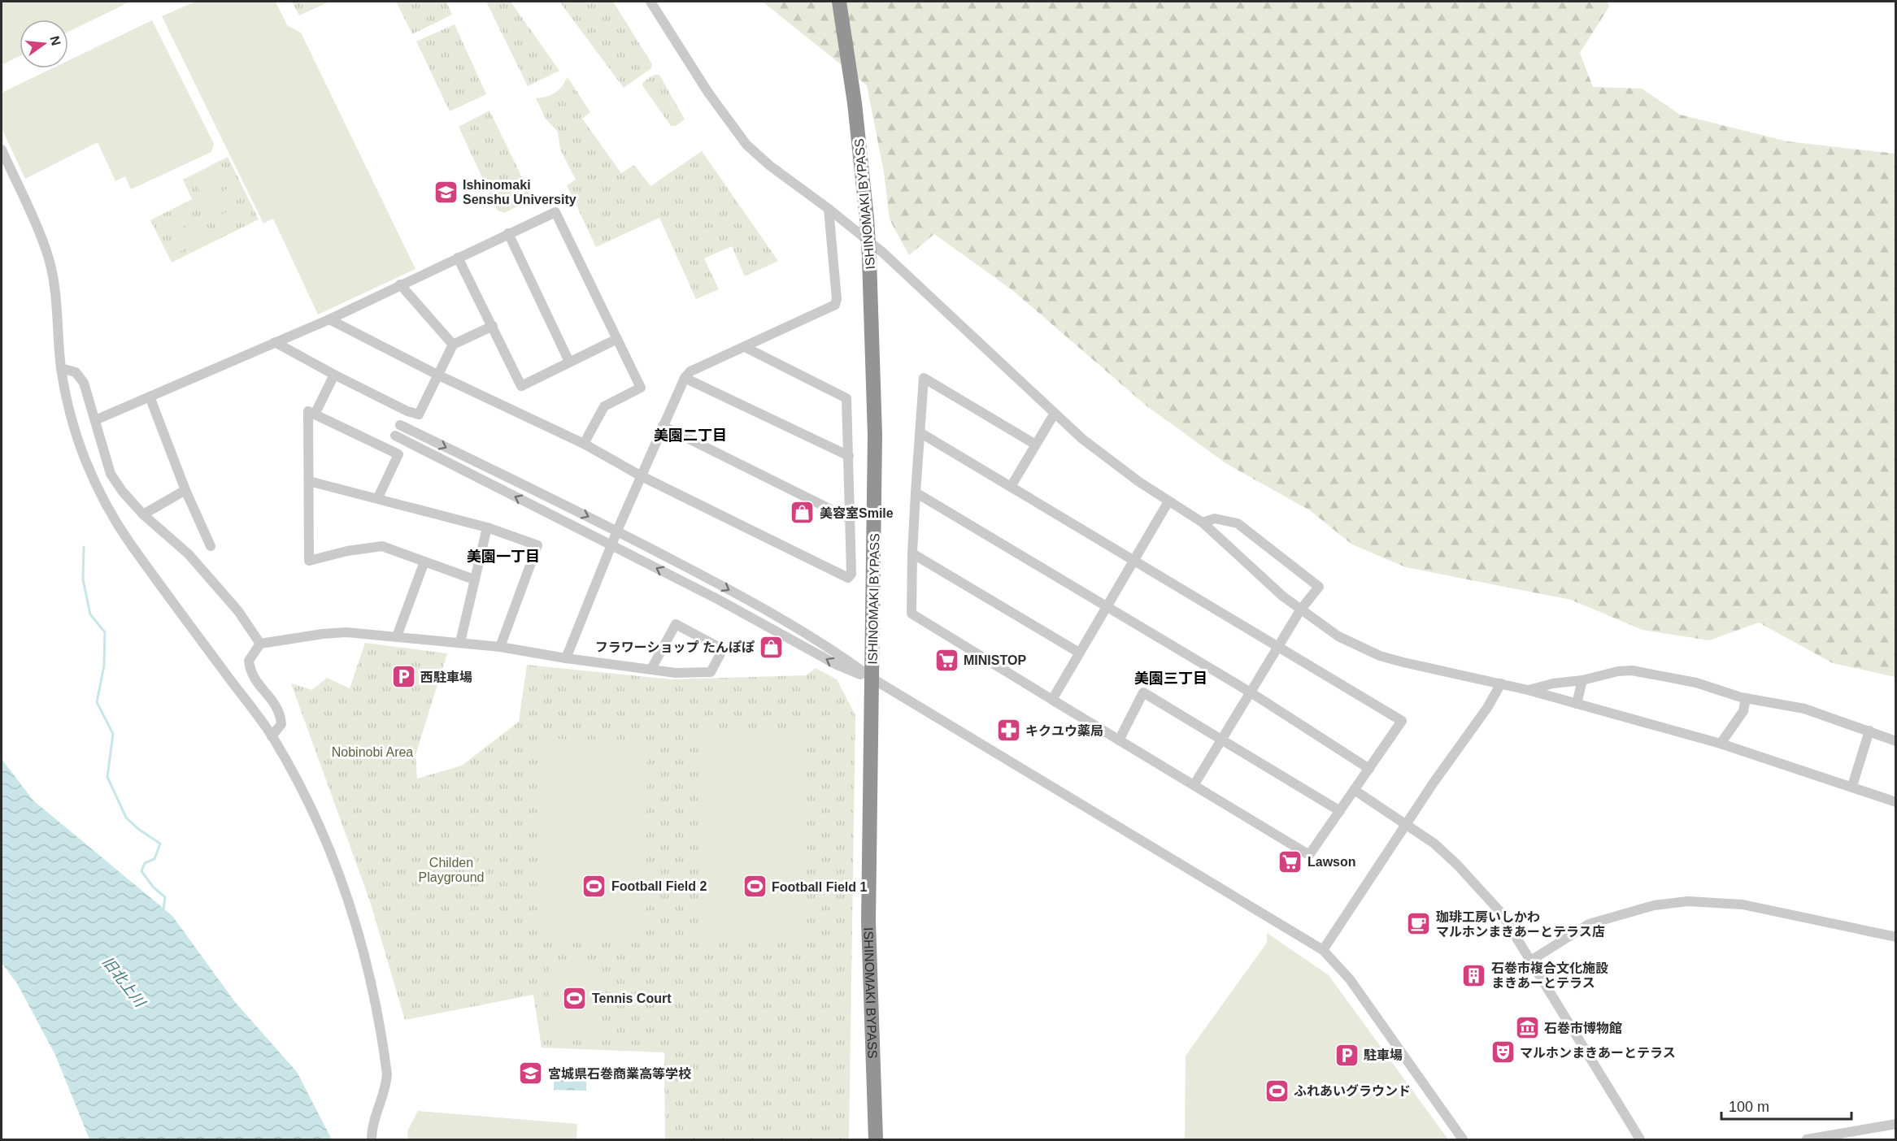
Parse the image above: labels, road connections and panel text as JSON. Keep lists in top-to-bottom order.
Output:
{
  "streets": {
    "highway": ["ISHINOMAKI BYPASS"]
  },
  "districts": ["美園二丁目", "美園一丁目", "美園三丁目"],
  "water": ["旧北上川"],
  "parks": ["Nobinobi Area", "Childen Playground"],
  "places": {
    "school or university": ["Ishinomaki Senshu University", "宮城県石巻商業高等学校"],
    "shop": ["美容室Smile", "フラワーショップ たんぽぽ"],
    "supermarket": ["MINISTOP", "Lawson"],
    "parking": ["西駐車場", "駐車場"],
    "pharmacy": ["キクユウ薬局"],
    "sports": [
      "Football Field 2",
      "Football Field 1",
      "Tennis Court",
      "ふれあいグラウンド"
    ],
    "cafe": ["珈琲工房いしかわ マルホンまきあーとテラス店"],
    "building": ["石巻市複合文化施設 まきあーとテラス"],
    "museum": ["石巻市博物館"],
    "theatre": ["マルホンまきあーとテラス"]
  },
  "scale_bar": "100 m",
  "north": "right"
}
